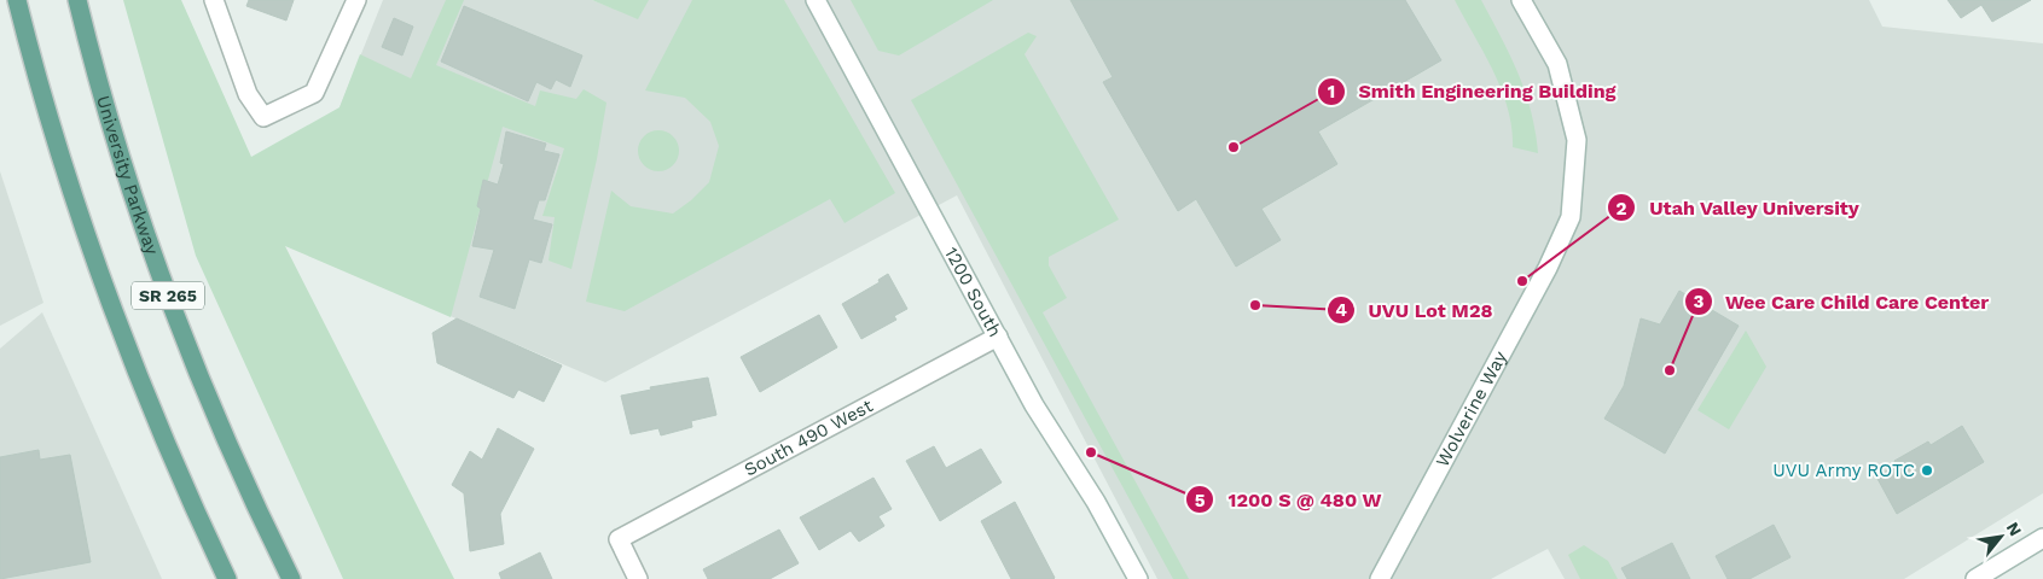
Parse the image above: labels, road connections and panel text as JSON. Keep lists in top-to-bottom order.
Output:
{
  "streets": {
    "main road": ["University Parkway", "SR 265"],
    "street": ["1200 South", "Wolverine Way", "South 490 West"]
  },
  "crossings": [
    ["1200 South", "South 490 West"]
  ],
  "places": [
    "Smith Engineering Building",
    "Utah Valley University",
    "UVU Lot M28",
    "Wee Care Child Care Center",
    "1200 S @ 480 W",
    "UVU Army ROTC"
  ],
  "north": "top right"
}
